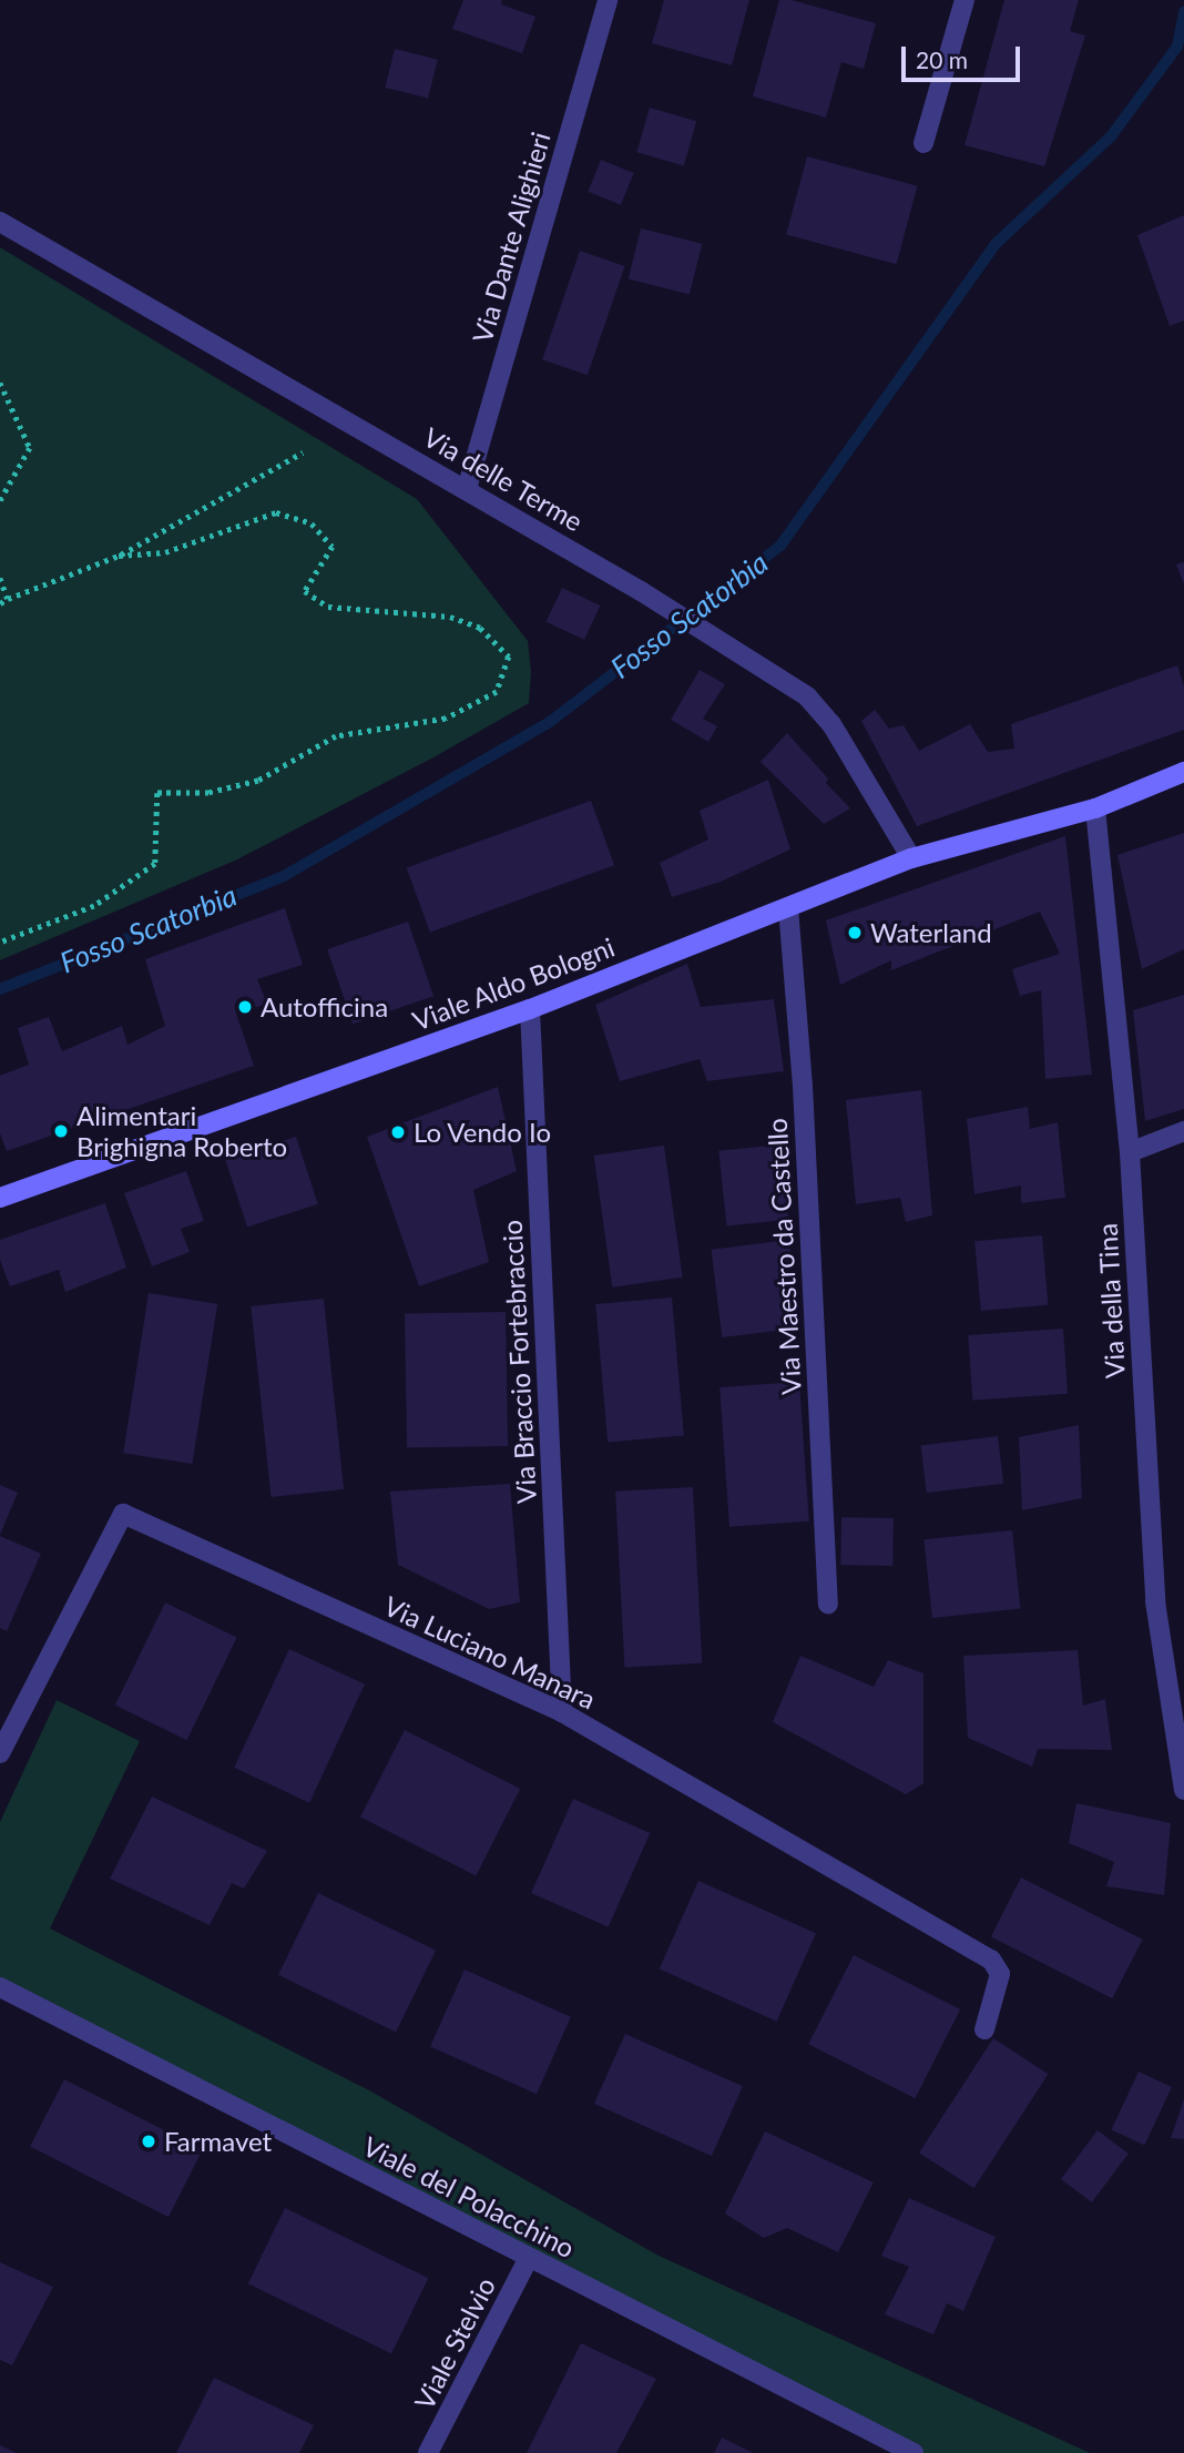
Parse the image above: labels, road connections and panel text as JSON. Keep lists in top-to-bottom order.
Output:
{
  "streets": {
    "main road": ["Viale Aldo Bologni"],
    "street": [
      "Via Dante Alighieri",
      "Via delle Terme",
      "Via Maestro da Castello",
      "Via della Tina",
      "Via Braccio Fortebraccio",
      "Via Luciano Manara",
      "Viale del Polacchino",
      "Viale Stelvio"
    ]
  },
  "crossings": [
    ["Via Dante Alighieri", "Via delle Terme"],
    ["Via delle Terme", "Viale Aldo Bologni"],
    ["Viale Aldo Bologni", "Via Maestro da Castello"],
    ["Viale Aldo Bologni", "Via della Tina"],
    ["Viale Aldo Bologni", "Via Braccio Fortebraccio"],
    ["Via Braccio Fortebraccio", "Via Luciano Manara"],
    ["Viale del Polacchino", "Viale Stelvio"]
  ],
  "water": ["Fosso Scatorbia"],
  "places": [
    "Waterland",
    "Autofficina",
    "Alimentari Brighigna Roberto",
    "Lo Vendo Io",
    "Farmavet"
  ],
  "scale_bar": "20 m"
}
